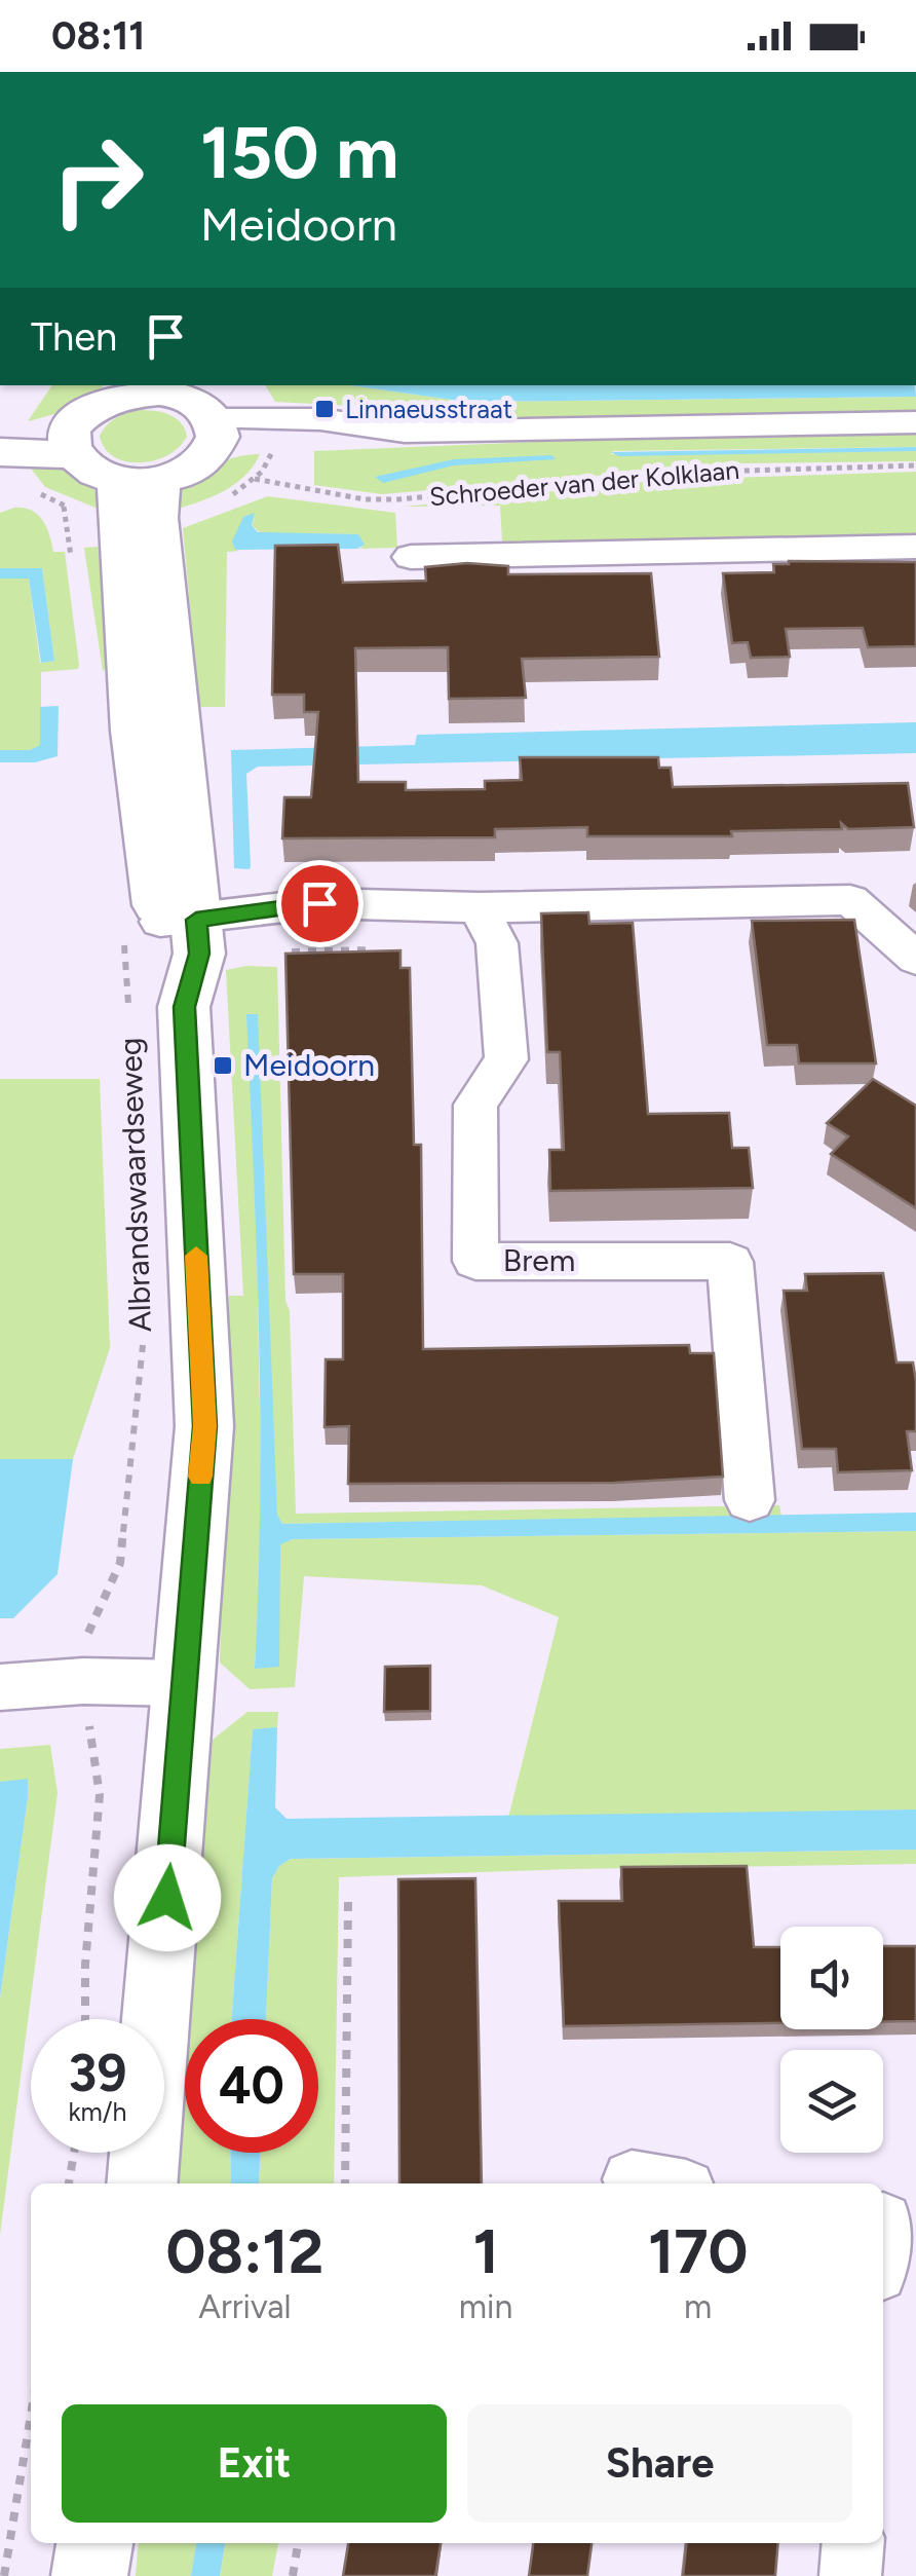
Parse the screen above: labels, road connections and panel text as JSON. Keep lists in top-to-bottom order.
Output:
{
  "streets": {
    "street": ["Schroeder van der Kolklaan", "Albrandswaardseweg", "Brem"]
  },
  "crossings": [
    ["Schroeder van der Kolklaan", "Albrandswaardseweg"]
  ],
  "places": {
    "transit": ["Linnaeusstraat", "Meidoorn"]
  },
  "page": {
    "status": "08:11",
    "turn": ["150 m", "Meidoorn"],
    "then": "Then",
    "speed": "39 km/h",
    "limit": "40",
    "eta": [
      "08:12",
      "Arrival",
      "1",
      "min",
      "170",
      "m"
    ],
    "buttons": ["Exit", "Share"]
  }
}
